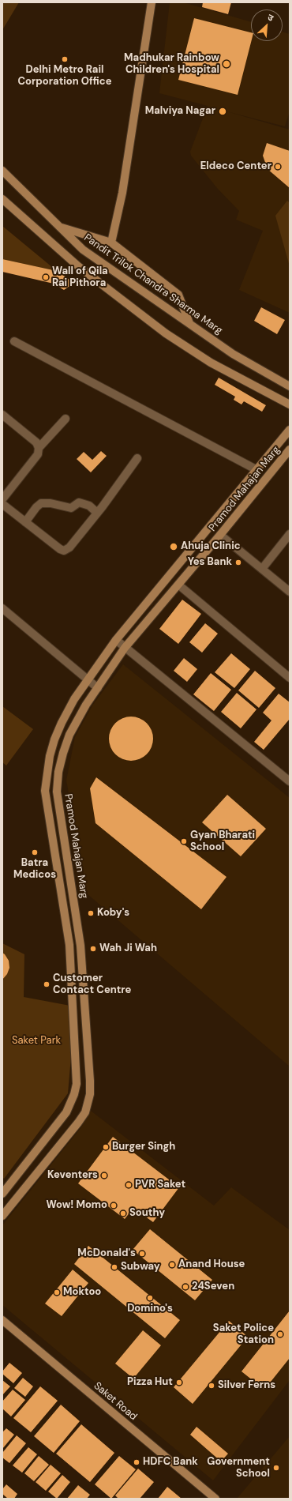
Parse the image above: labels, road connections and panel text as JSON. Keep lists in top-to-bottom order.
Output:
{
  "streets": {
    "street": ["Pandit Trilok Chandra Sharma Marg", "Pramod Mahajan Marg", "Saket Road"]
  },
  "parks": ["Saket Park"],
  "places": [
    "Delhi Metro Rail Corporation Office",
    "Madhukar Rainbow Children's Hospital",
    "Malviya Nagar",
    "Eldeco Center",
    "Wall of Qila Rai Pithora",
    "Ahuja Clinic",
    "Yes Bank",
    "Gyan Bharati School",
    "Batra Medicos",
    "Koby's",
    "Wah Ji Wah",
    "Customer Contact Centre",
    "Burger Singh",
    "Keventers",
    "PVR Saket",
    "Wow! Momo",
    "Southy",
    "McDonald's",
    "Anand House",
    "Subway",
    "24Seven",
    "Moktoo",
    "Domino's",
    "Saket Police Station",
    "Pizza Hut",
    "Silver Ferns",
    "HDFC Bank",
    "Government School"
  ],
  "north": "top right"
}
